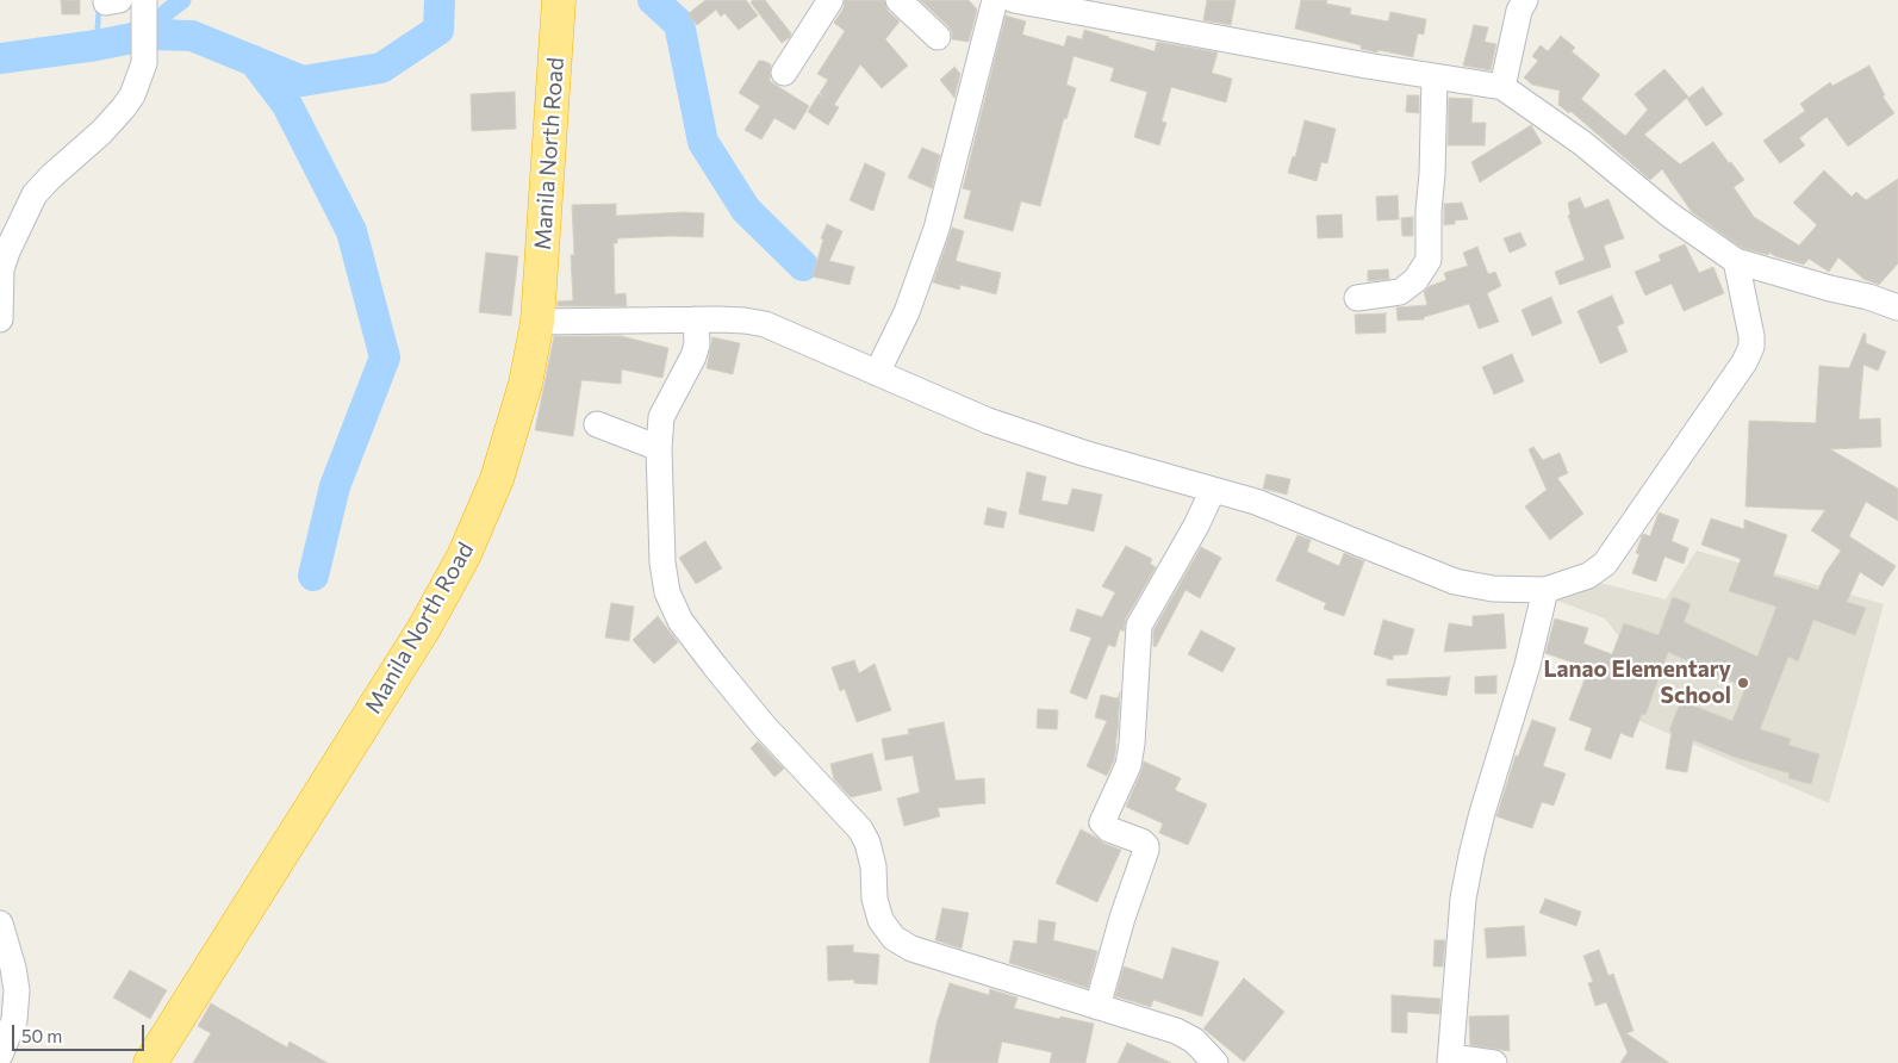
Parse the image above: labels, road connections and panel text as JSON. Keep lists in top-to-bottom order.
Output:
{
  "streets": {
    "highway": ["Manila North Road"]
  },
  "places": ["Lanao Elementary School"],
  "scale_bar": "50 m"
}
